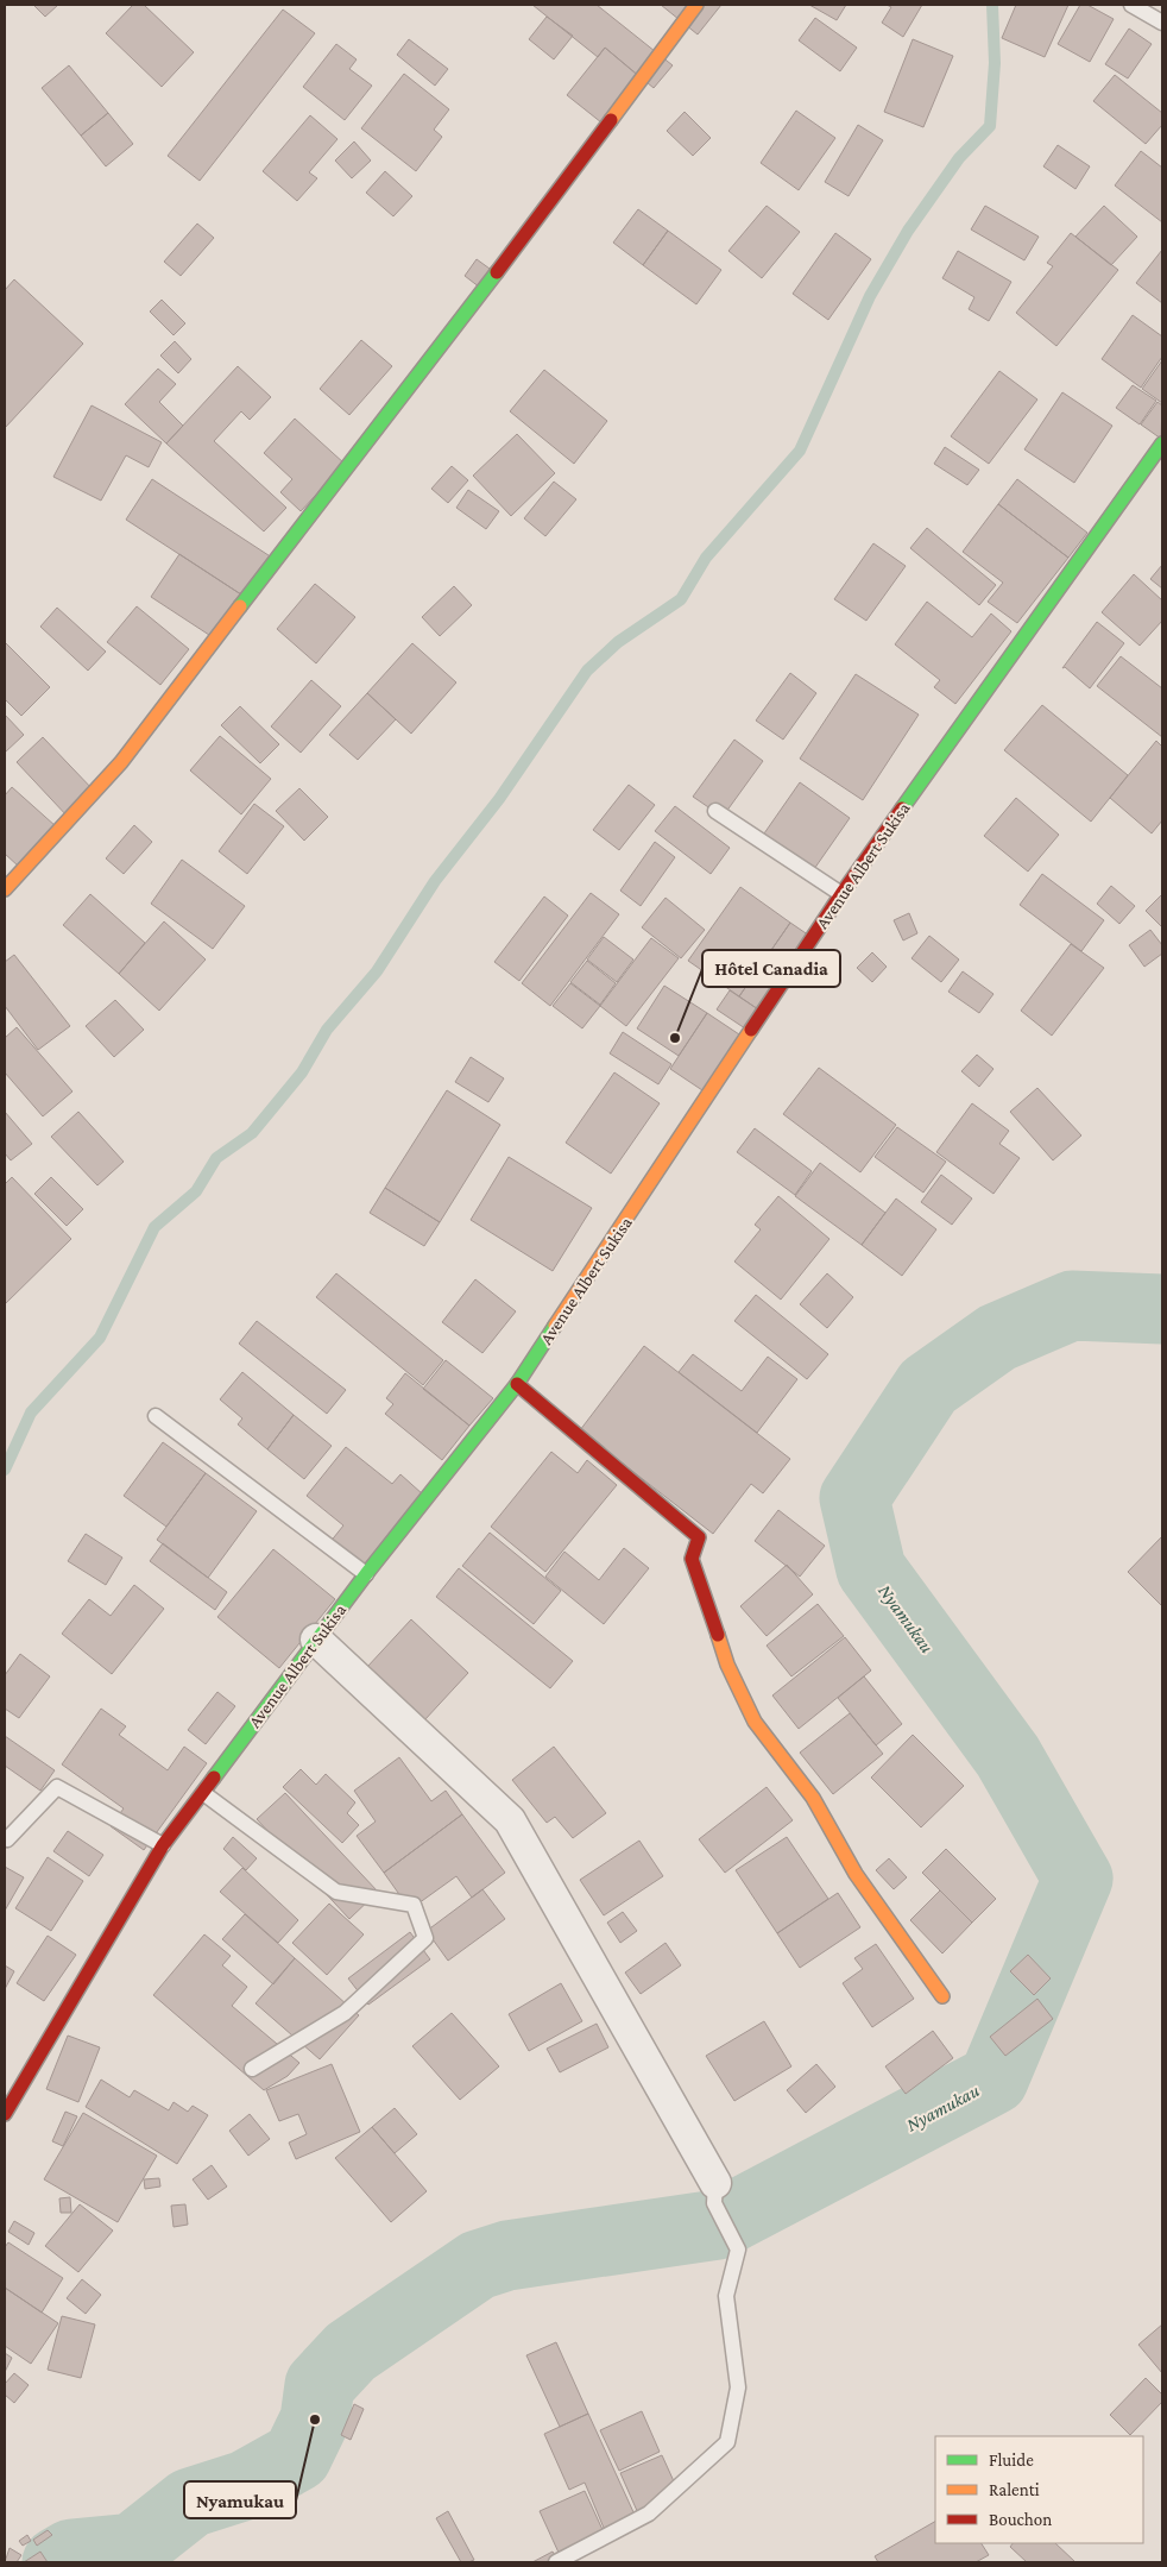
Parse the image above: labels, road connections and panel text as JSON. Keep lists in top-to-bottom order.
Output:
{
  "streets": {
    "street": ["Avenue Albert Sukisa"]
  },
  "water": ["Nyamukau"],
  "places": ["Hôtel Canadia", "Nyamukau"],
  "legend": ["Fluide", "Ralenti", "Bouchon"]
}
